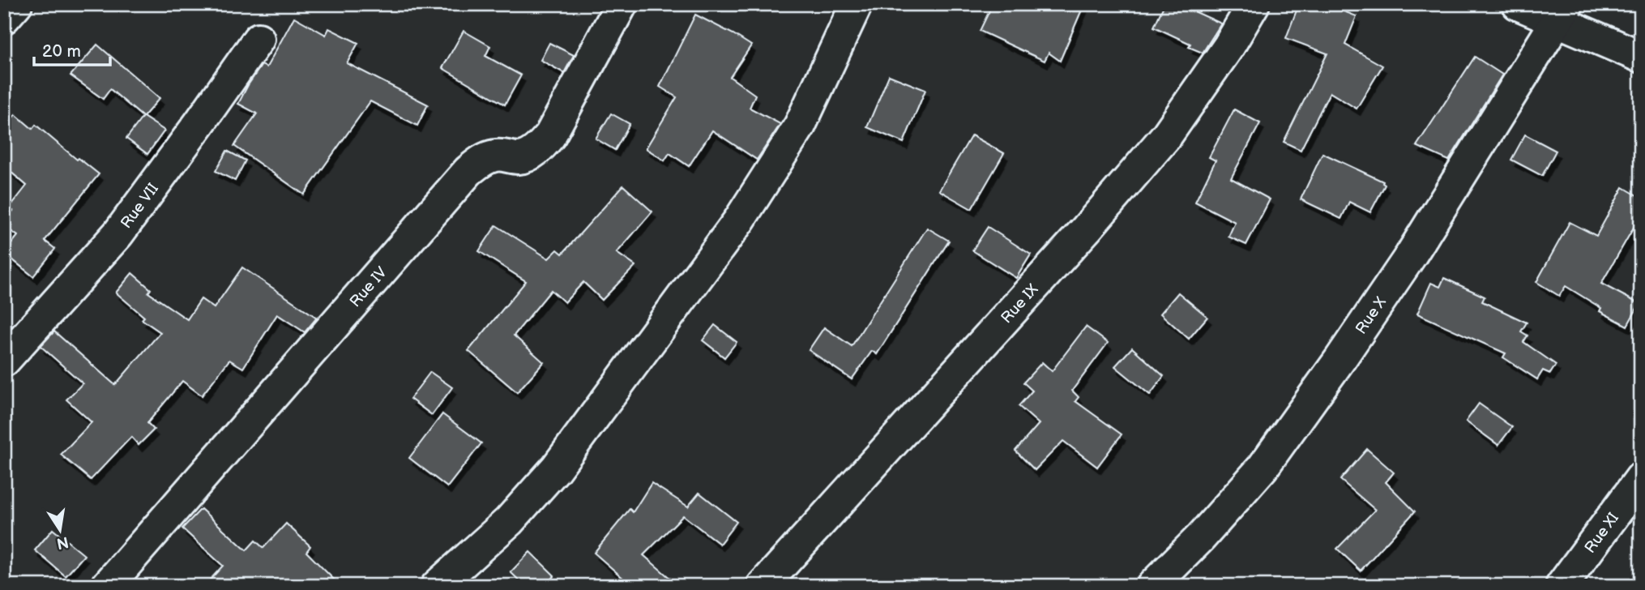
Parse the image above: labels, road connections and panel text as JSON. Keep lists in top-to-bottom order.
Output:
{
  "streets": {
    "street": [
      "Rue VII",
      "Rue IV",
      "Rue IX",
      "Rue X",
      "Rue XI"
    ]
  },
  "scale_bar": "20 m",
  "north": "bottom"
}
